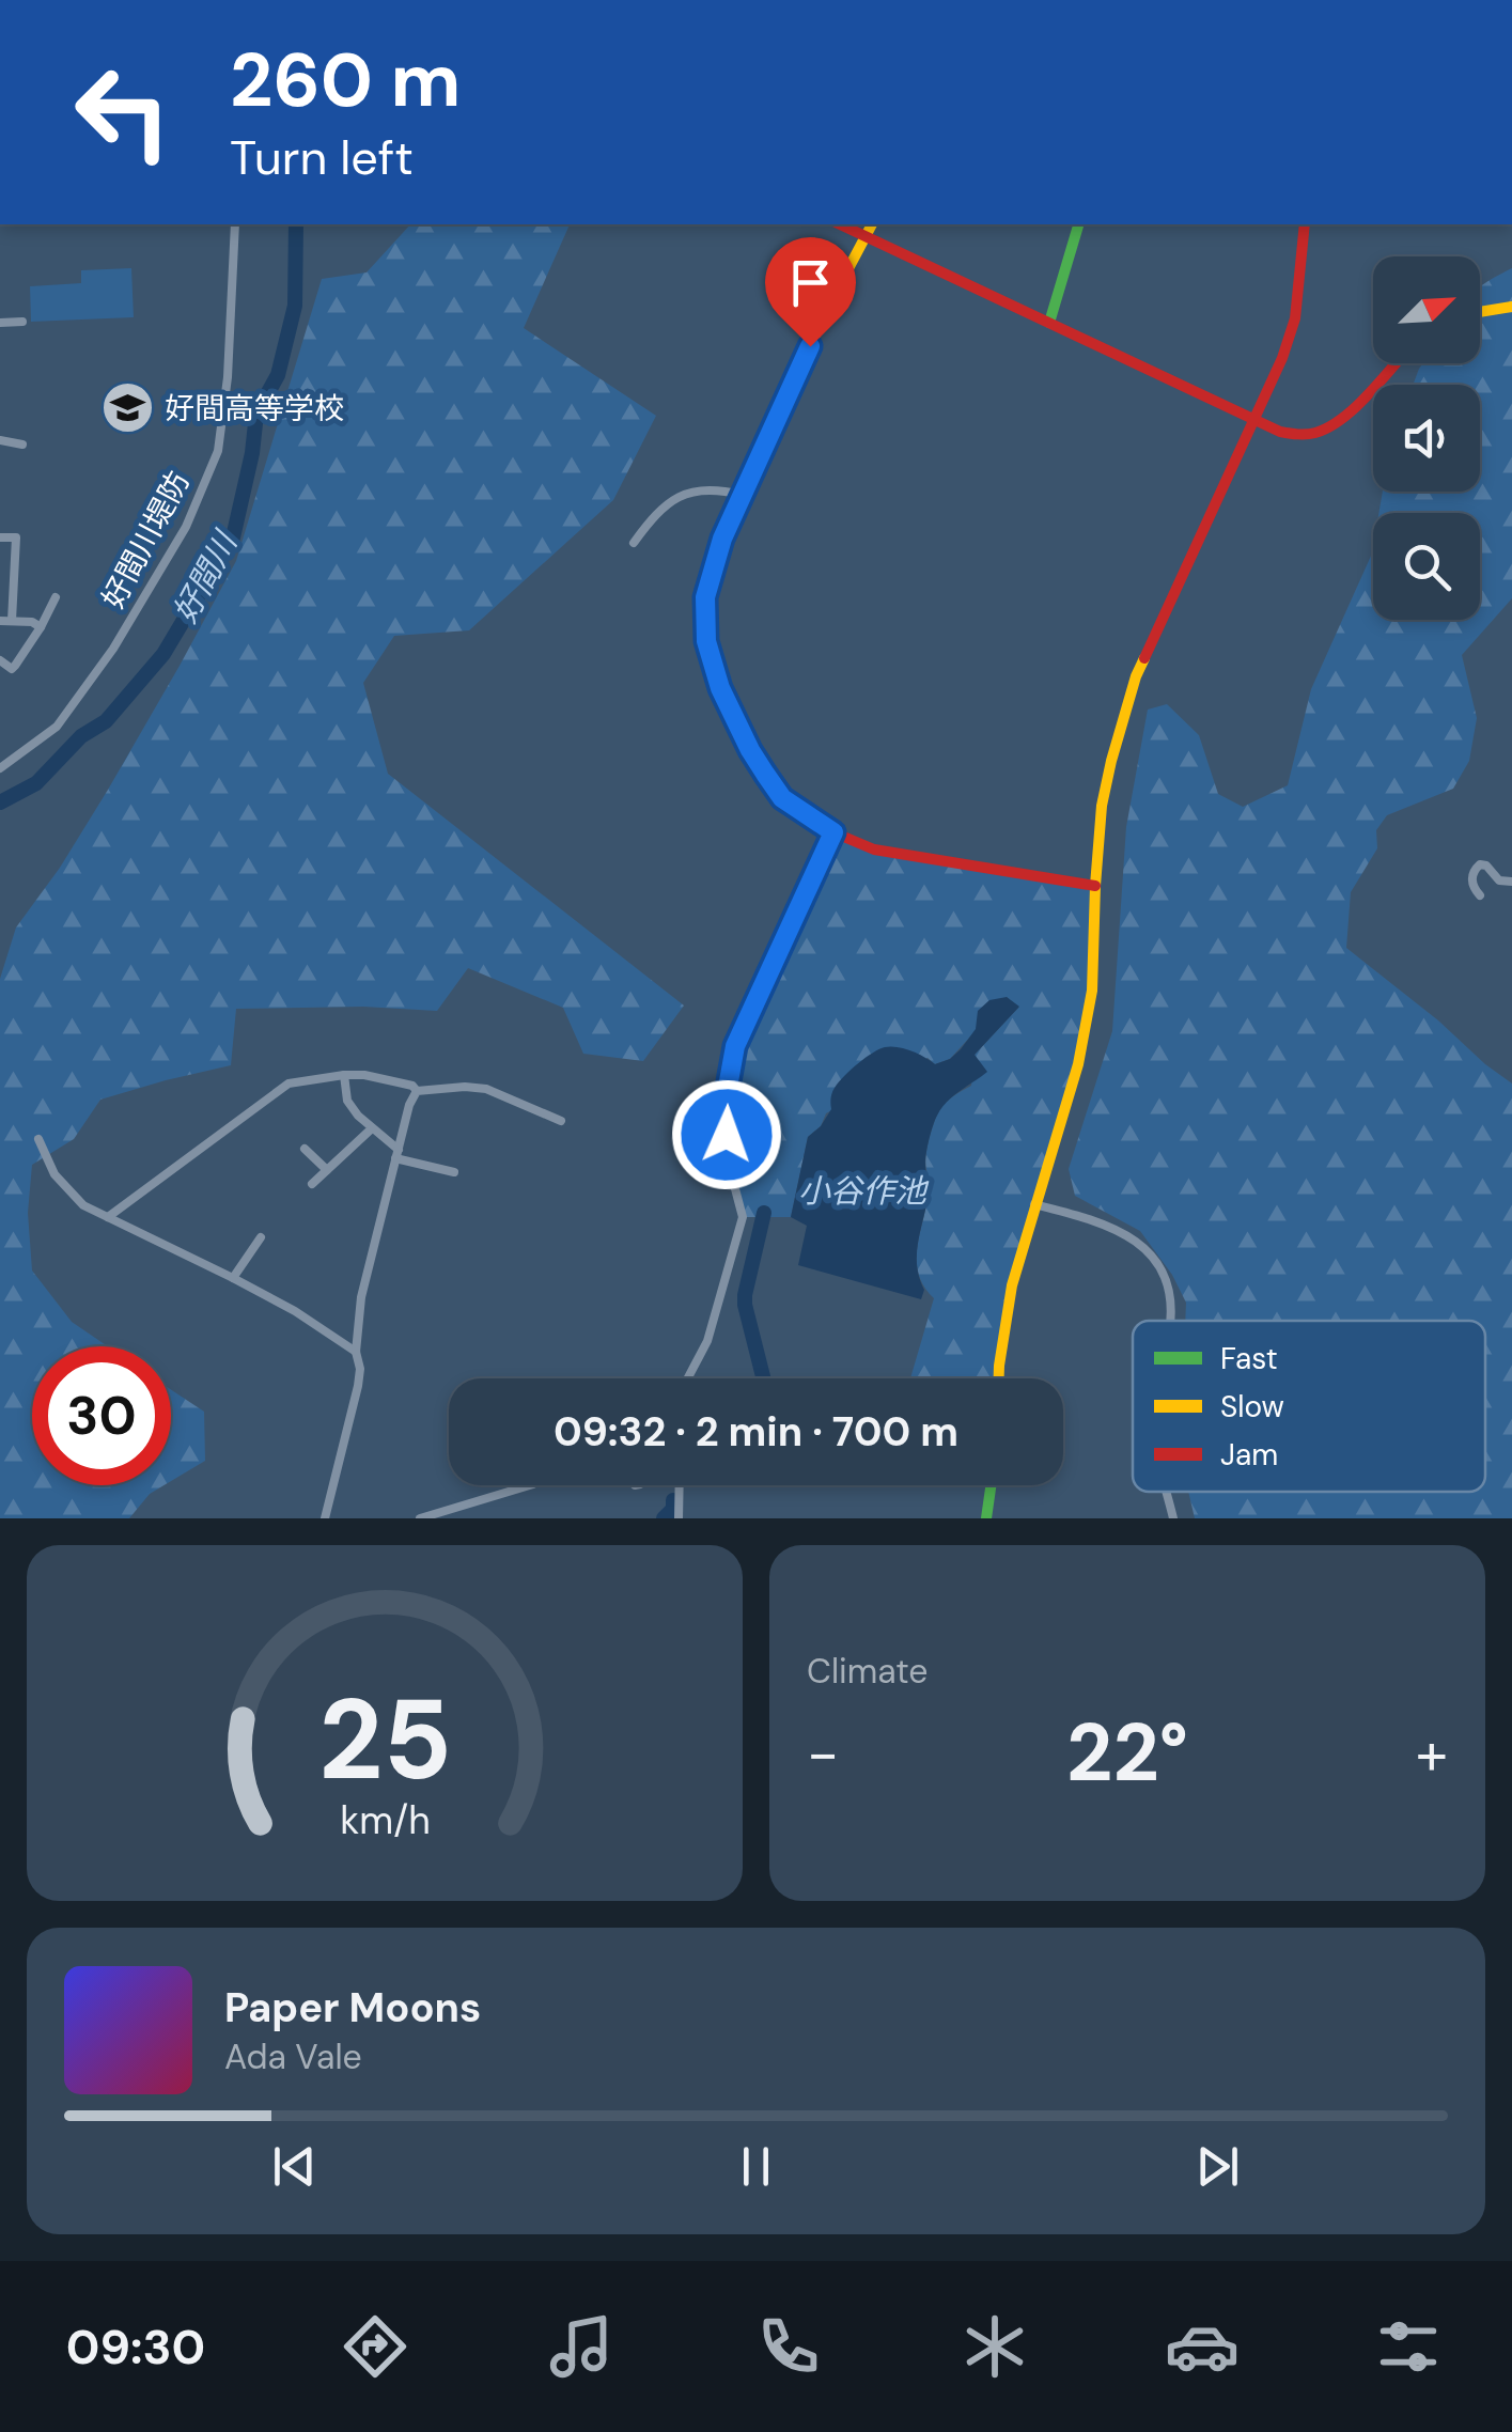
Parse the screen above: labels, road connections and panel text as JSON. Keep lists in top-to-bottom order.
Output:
{
  "streets": {
    "street": ["好間川堤防"]
  },
  "water": ["好間川", "小谷作池"],
  "places": {
    "school or university": ["好間高等学校"]
  },
  "legend": ["Fast", "Slow", "Jam"],
  "north": "top right",
  "page": {
    "turn": ["260 m", "Turn left"],
    "limit": "30",
    "trip": "09:32 · 2 min · 700 m",
    "tile": "Climate",
    "heat": ["−", "22°", "+"],
    "song": ["Paper Moons", "Ada Vale"],
    "tabs": "09:30",
    "gauge": ["25", "km/h"]
  }
}
